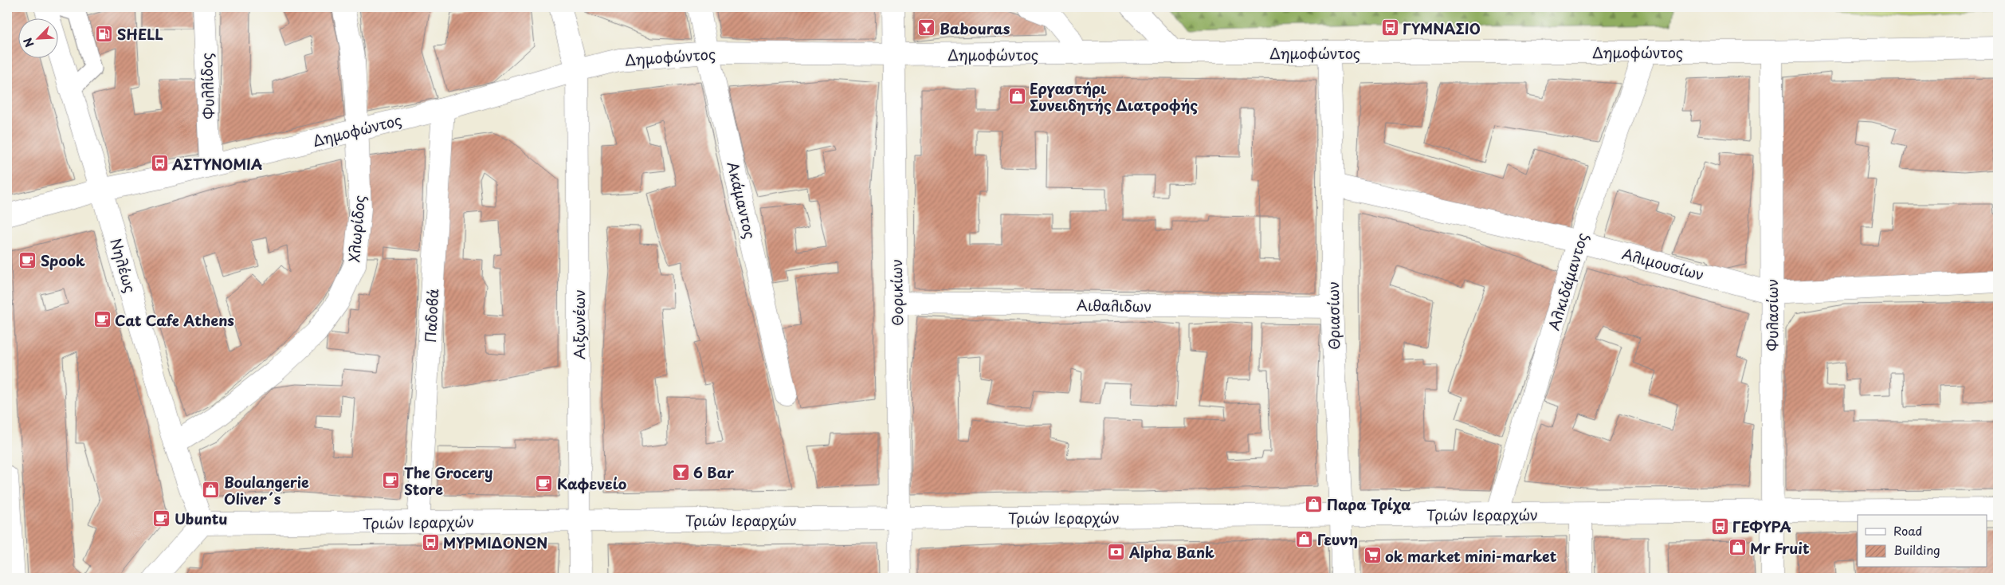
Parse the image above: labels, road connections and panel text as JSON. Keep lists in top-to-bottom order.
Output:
{
  "streets": {
    "street": [
      "Δημοφώντος",
      "Φυλλίδος",
      "Ακάμαντος",
      "Χλωρίδος",
      "Αλιμουσίων",
      "Νηλέως",
      "Αλκιδάμαντος",
      "Θορικίων",
      "Αιθαλιδων",
      "Φυλασίων",
      "Παδοβά",
      "Θριασίων",
      "Αιξωνέων",
      "Τριών Ιεραρχών"
    ]
  },
  "crossings": [
    ["Δημοφώντος", "Φυλλίδος"],
    ["Δημοφώντος", "Ακάμαντος"],
    ["Δημοφώντος", "Χλωρίδος"],
    ["Δημοφώντος", "Νηλέως"],
    ["Δημοφώντος", "Αλκιδάμαντος"],
    ["Δημοφώντος", "Θορικίων"],
    ["Δημοφώντος", "Φυλασίων"],
    ["Δημοφώντος", "Παδοβά"],
    ["Δημοφώντος", "Θριασίων"],
    ["Δημοφώντος", "Αιξωνέων"],
    ["Χλωρίδος", "Νηλέως"],
    ["Αλιμουσίων", "Αλκιδάμαντος"],
    ["Αλιμουσίων", "Φυλασίων"],
    ["Αλιμουσίων", "Θριασίων"],
    ["Νηλέως", "Τριών Ιεραρχών"],
    ["Αλκιδάμαντος", "Τριών Ιεραρχών"],
    ["Θορικίων", "Αιθαλιδων"],
    ["Θορικίων", "Τριών Ιεραρχών"],
    ["Αιθαλιδων", "Θριασίων"],
    ["Φυλασίων", "Τριών Ιεραρχών"],
    ["Παδοβά", "Τριών Ιεραρχών"],
    ["Θριασίων", "Τριών Ιεραρχών"],
    ["Αιξωνέων", "Τριών Ιεραρχών"]
  ],
  "places": {
    "bar": ["Babouras", "6 Bar"],
    "bus stop": [
      "ΓΥΜΝΑΣΙΟ",
      "ΑΣΤΥΝΟΜΙΑ",
      "ΓΕΦΥΡΑ",
      "ΜΥΡΜΙΔΟΝΩΝ"
    ],
    "fuel station": ["SHELL"],
    "shop": [
      "Εργαστήρι Συνειδητής Διατροφής",
      "Boulangerie Oliver´s",
      "Παρα Τρίχα",
      "Γευνη",
      "Mr Fruit"
    ],
    "cafe": [
      "Spook",
      "Cat Cafe Athens",
      "The Grocery Store",
      "Καφενείο",
      "Ubuntu"
    ],
    "bank": ["Alpha Bank"],
    "supermarket": ["ok market mini-market"]
  },
  "legend": ["Road", "Building"],
  "north": "bottom left"
}
